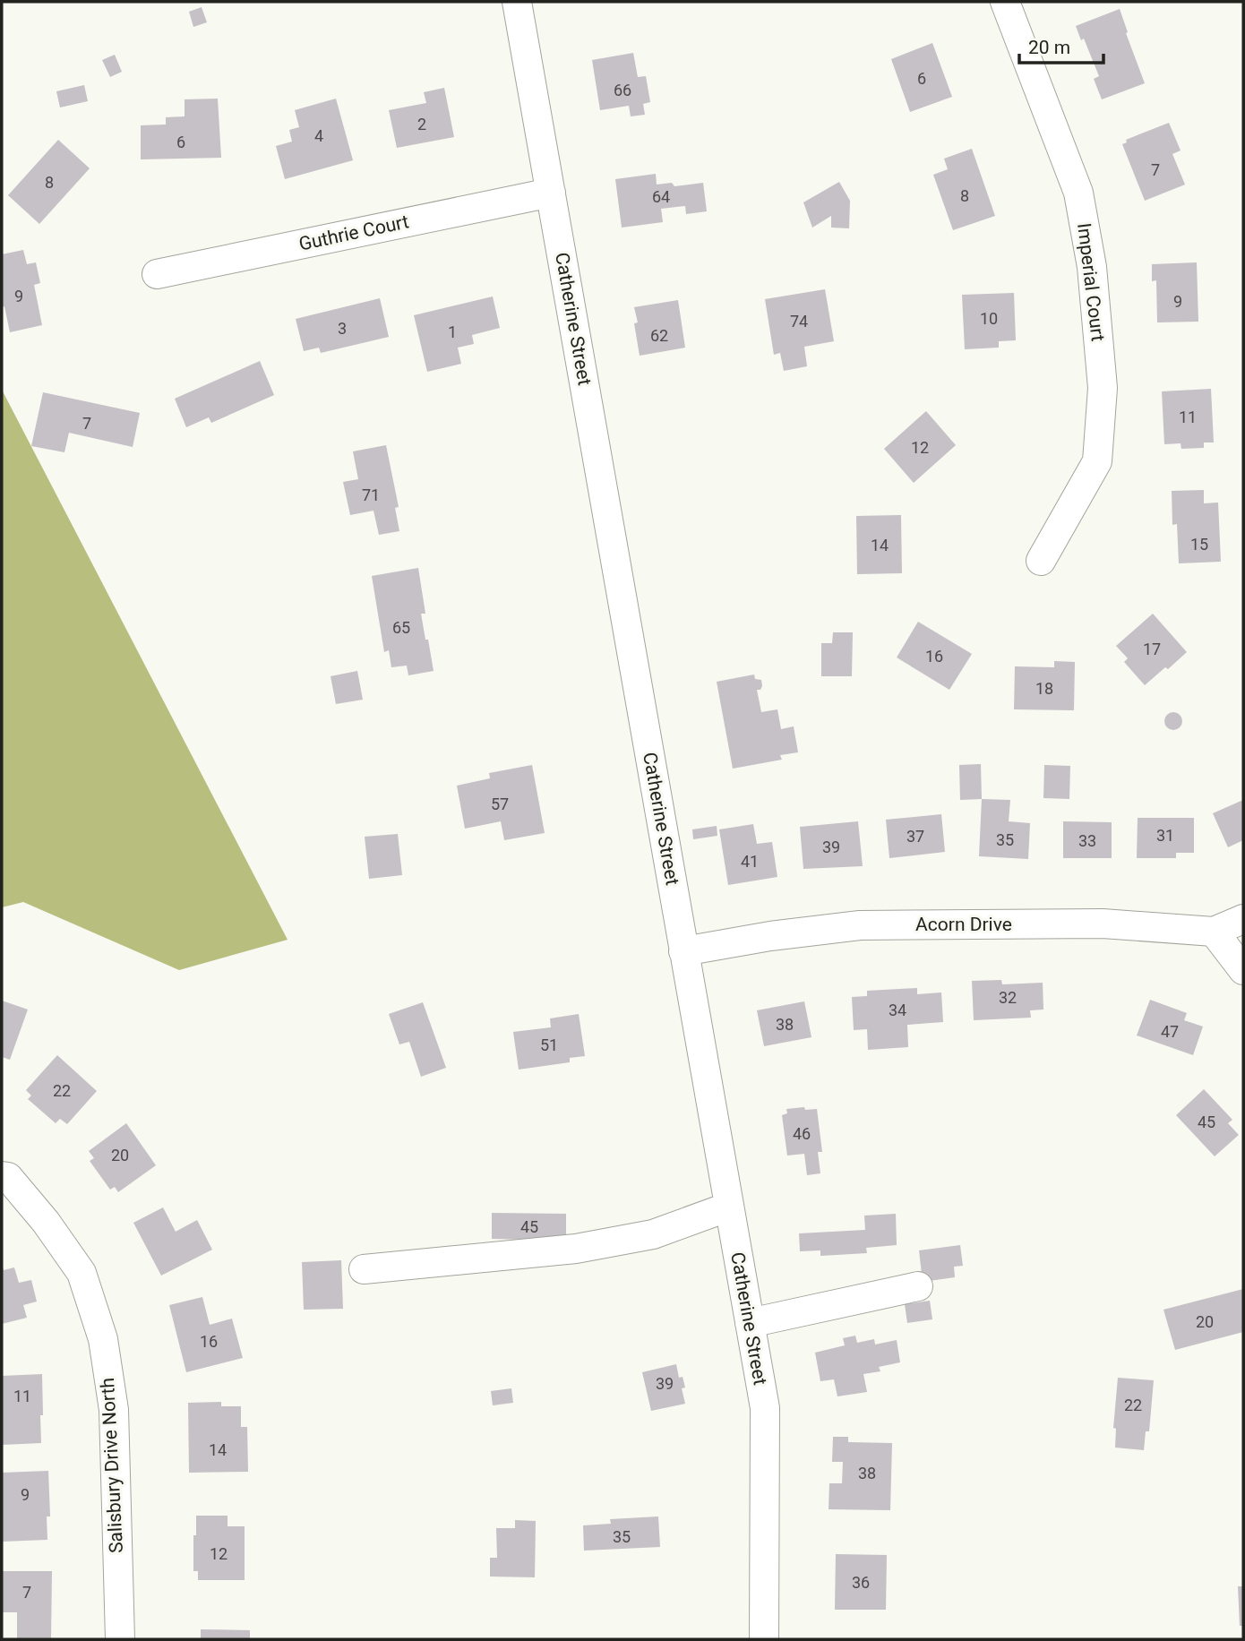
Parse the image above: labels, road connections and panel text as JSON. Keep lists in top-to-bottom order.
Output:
{
  "streets": {
    "street": [
      "Guthrie Court",
      "Imperial Court",
      "Catherine Street",
      "Acorn Drive",
      "Salisbury Drive North"
    ]
  },
  "crossings": [
    ["Guthrie Court", "Catherine Street"],
    ["Catherine Street", "Acorn Drive"]
  ],
  "house_numbers": [
    "6",
    "66",
    "2",
    "4",
    "6",
    "7",
    "8",
    "8",
    "64",
    "9",
    "9",
    "10",
    "74",
    "3",
    "1",
    "62",
    "11",
    "7",
    "12",
    "71",
    "15",
    "14",
    "65",
    "17",
    "16",
    "18",
    "57",
    "31",
    "37",
    "35",
    "33",
    "39",
    "41",
    "32",
    "34",
    "38",
    "47",
    "51",
    "22",
    "45",
    "46",
    "20",
    "45",
    "20",
    "16",
    "39",
    "11",
    "22",
    "14",
    "38",
    "9",
    "35",
    "12",
    "36",
    "7"
  ],
  "scale_bar": "20 m"
}
